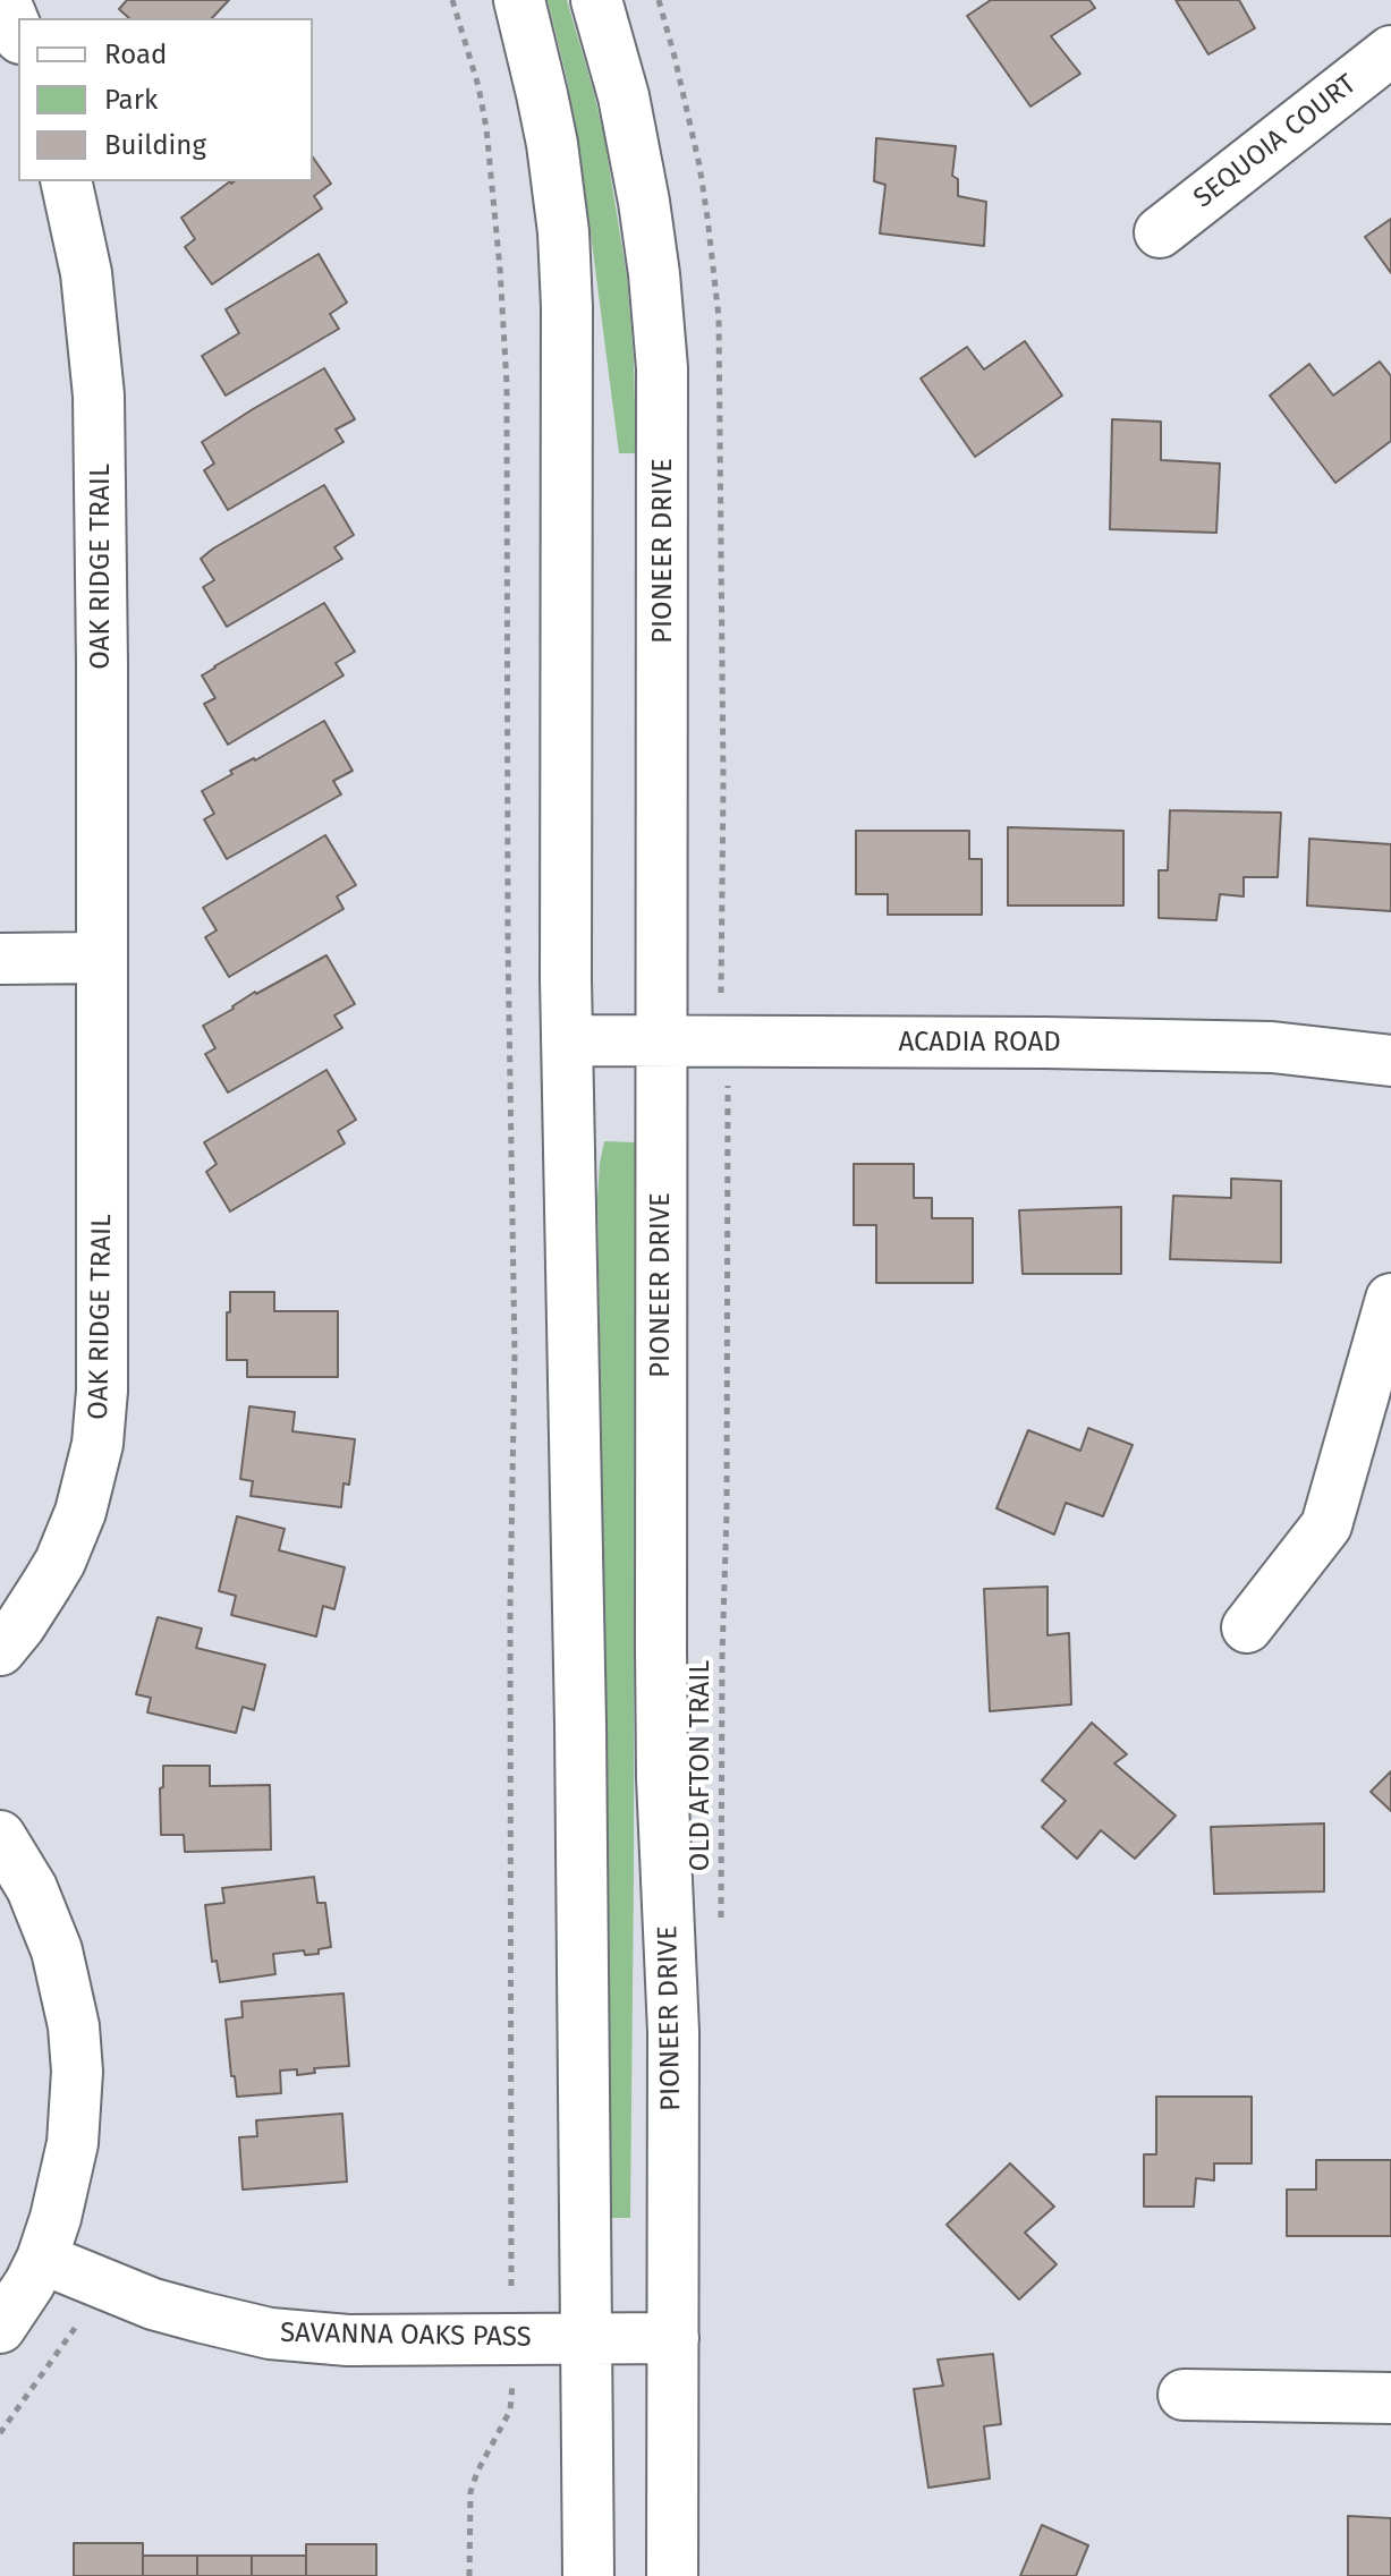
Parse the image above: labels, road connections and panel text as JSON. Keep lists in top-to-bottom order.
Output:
{
  "streets": {
    "street": [
      "SEQUOIA COURT",
      "PIONEER DRIVE",
      "OAK RIDGE TRAIL",
      "ACADIA ROAD",
      "SAVANNA OAKS PASS"
    ],
    "path": ["OLD AFTON TRAIL"]
  },
  "crossings": [
    ["PIONEER DRIVE", "ACADIA ROAD"],
    ["PIONEER DRIVE", "SAVANNA OAKS PASS"]
  ],
  "legend": ["Road", "Park", "Building"]
}
